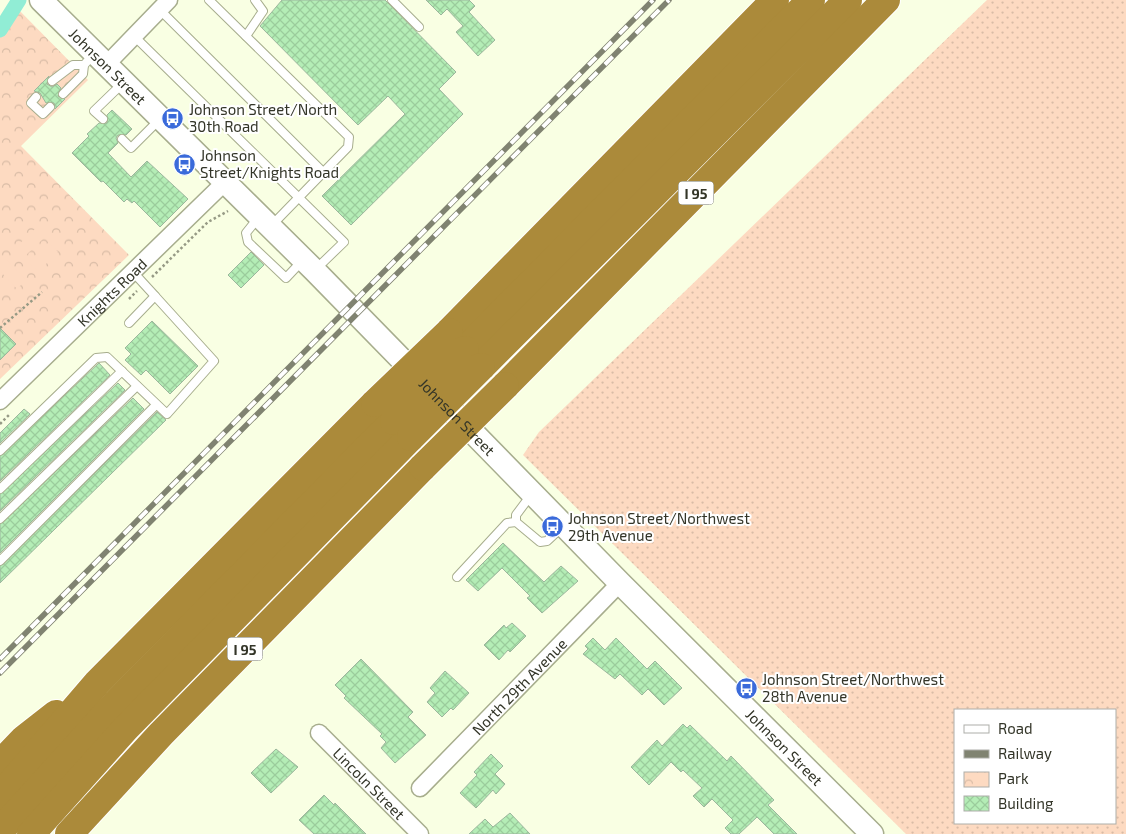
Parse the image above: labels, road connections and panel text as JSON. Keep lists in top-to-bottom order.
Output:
{
  "streets": {
    "highway": ["I 95"],
    "street": [
      "Johnson Street",
      "Knights Road",
      "North 29th Avenue",
      "Lincoln Street"
    ]
  },
  "crossings": [
    ["Johnson Street", "Knights Road"],
    ["Johnson Street", "North 29th Avenue"]
  ],
  "places": {
    "bus stop": [
      "Johnson Street/North 30th Road",
      "Johnson Street/Knights Road",
      "Johnson Street/Northwest 29th Avenue",
      "Johnson Street/Northwest 28th Avenue"
    ]
  },
  "legend": [
    "Road",
    "Railway",
    "Park",
    "Building"
  ]
}
